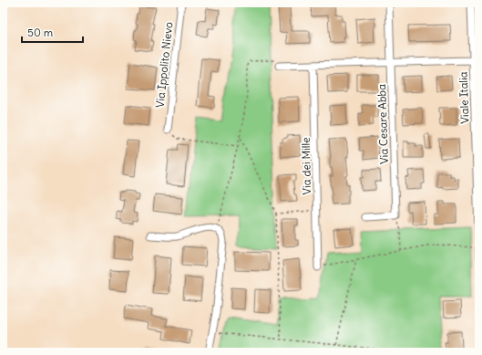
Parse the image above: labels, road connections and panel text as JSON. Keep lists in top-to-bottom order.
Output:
{
  "streets": {
    "street": [
      "Via Ippolito Nievo",
      "Viale Italia",
      "Via Cesare Abba",
      "Via dei Mille"
    ]
  },
  "scale_bar": "50 m"
}
